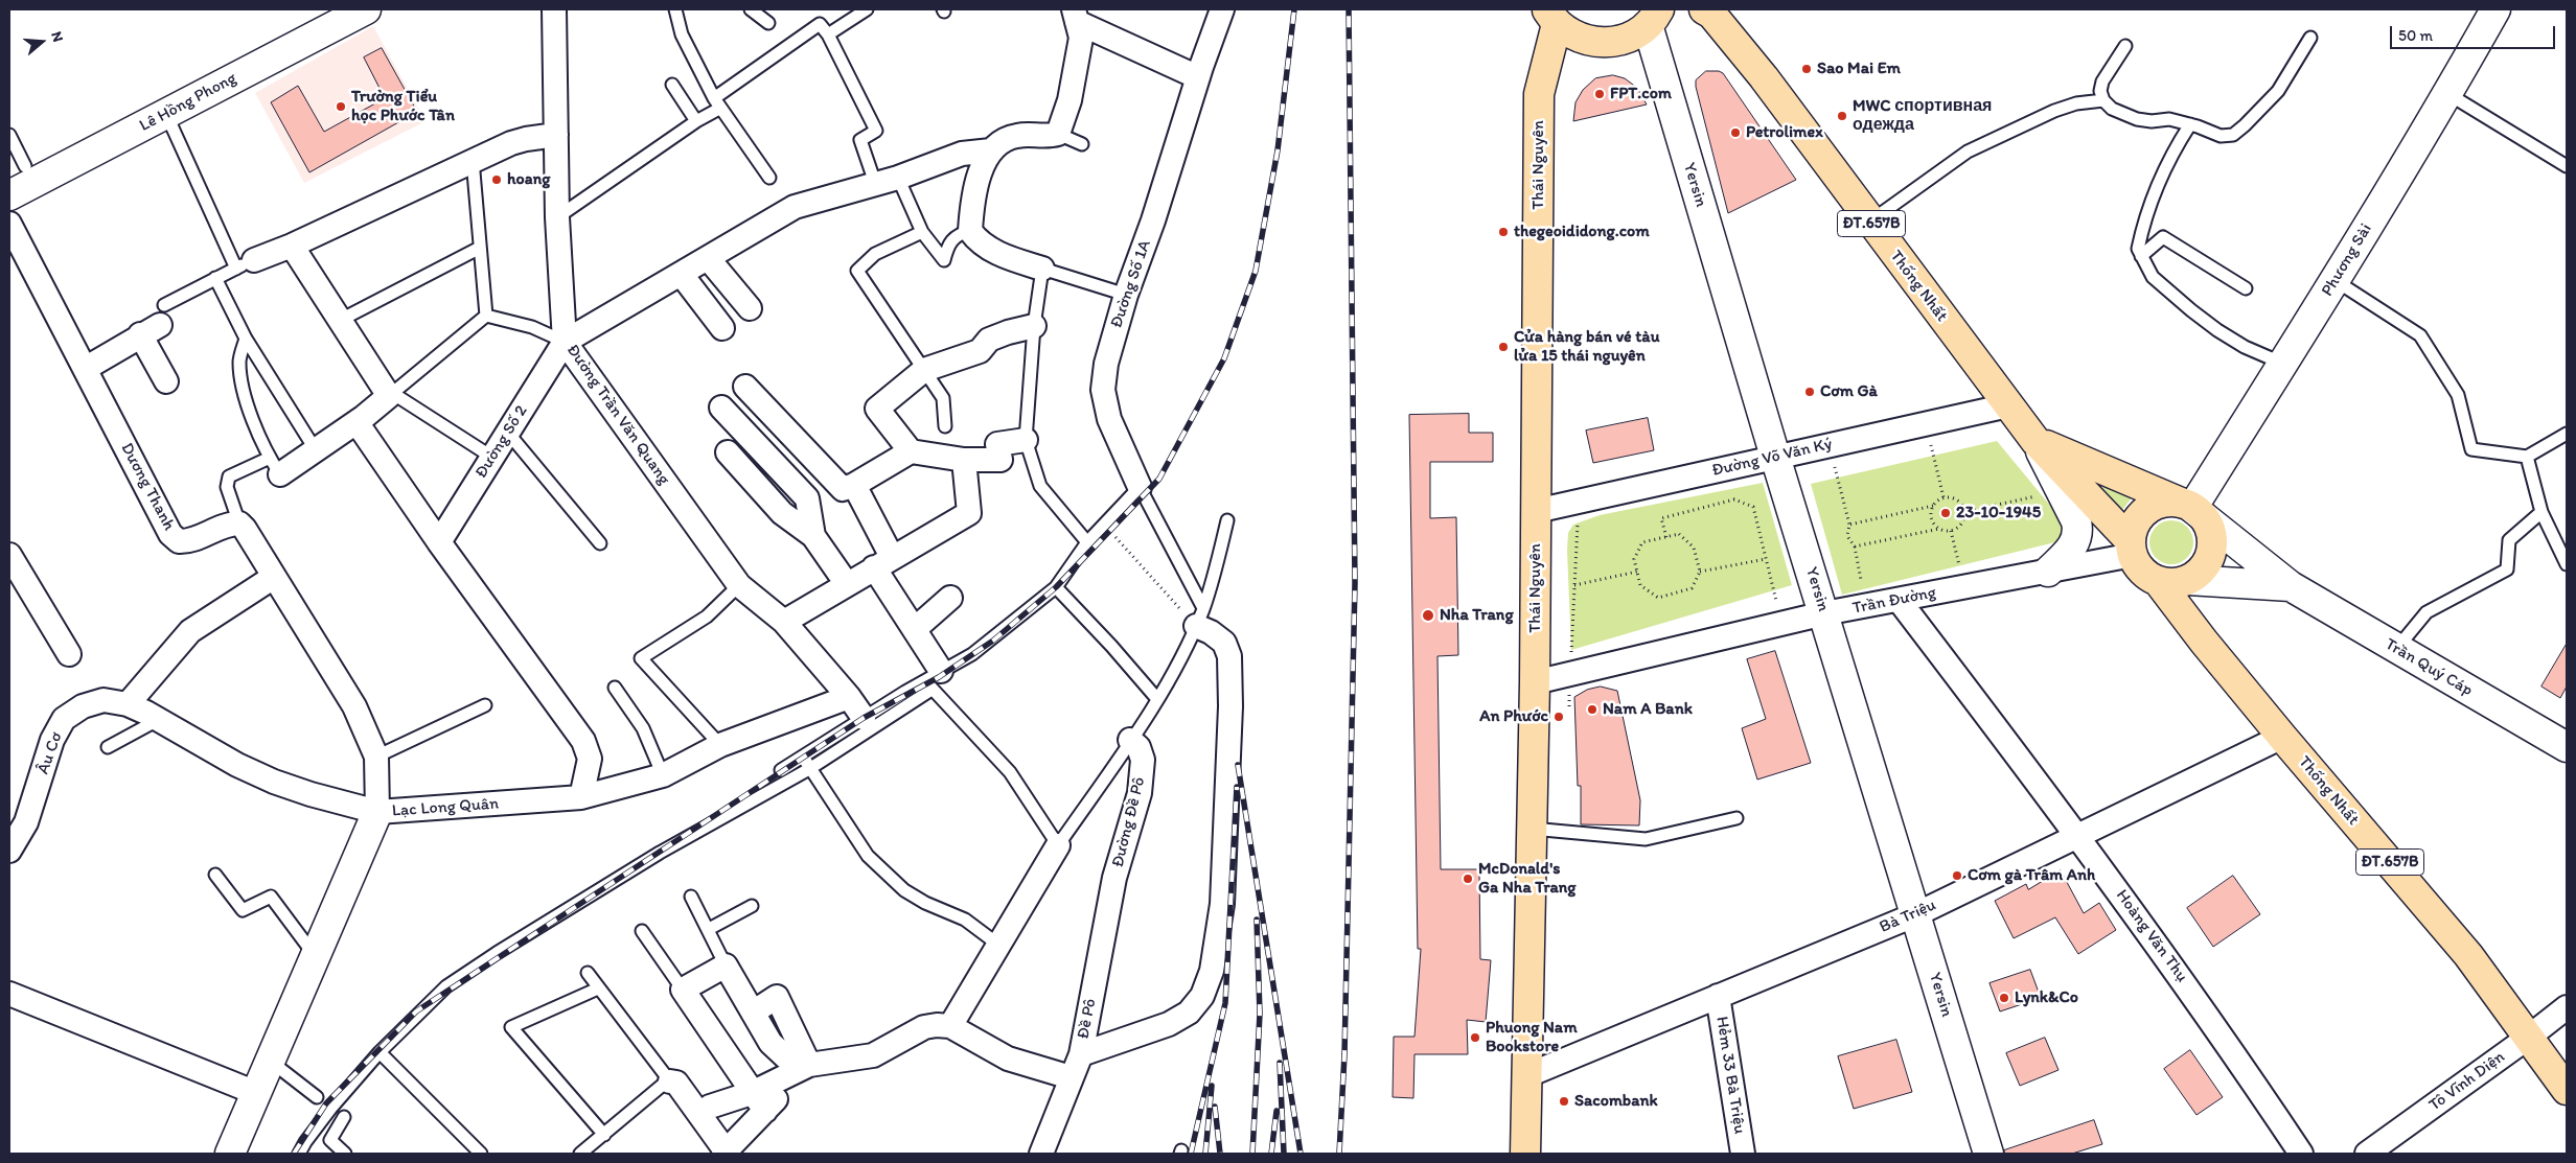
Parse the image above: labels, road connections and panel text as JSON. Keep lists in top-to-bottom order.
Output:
{
  "streets": {
    "main road": ["Thái Nguyên", "ĐT.657B", "Thống Nhất"],
    "street": [
      "Lê Hồng Phong",
      "Yersin",
      "Phương Sài",
      "Đường Số 1A",
      "Đường Trần Văn Quang",
      "Đường Số 2",
      "Đường Võ Văn Ký",
      "Dương Thanh",
      "Trần Đường",
      "Trần Quý Cáp",
      "Âu Cơ",
      "Lạc Long Quân",
      "Đường Đề Pô",
      "Bà Triệu",
      "Hoàng Văn Thụ",
      "Đề Pô",
      "Hẻm 33 Bà Triệu",
      "Tô Vĩnh Diện"
    ]
  },
  "crossings": [
    ["Thái Nguyên", "Đường Võ Văn Ký"],
    ["Thái Nguyên", "Trần Đường"],
    ["Thái Nguyên", "Bà Triệu"],
    ["Yersin", "Đường Võ Văn Ký"],
    ["Yersin", "Trần Đường"],
    ["Yersin", "Bà Triệu"],
    ["Phương Sài", "Thống Nhất"],
    ["Phương Sài", "Trần Đường"],
    ["Phương Sài", "Trần Quý Cáp"],
    ["Thống Nhất", "Đường Võ Văn Ký"],
    ["Thống Nhất", "Trần Đường"],
    ["Thống Nhất", "Trần Quý Cáp"],
    ["Thống Nhất", "Bà Triệu"],
    ["Thống Nhất", "Tô Vĩnh Diện"],
    ["Đường Trần Văn Quang", "Đường Số 2"],
    ["Đường Trần Văn Quang", "Lạc Long Quân"],
    ["Trần Đường", "Trần Quý Cáp"],
    ["Trần Đường", "Hoàng Văn Thụ"],
    ["Âu Cơ", "Lạc Long Quân"],
    ["Đường Đề Pô", "Đề Pô"],
    ["Bà Triệu", "Hoàng Văn Thụ"],
    ["Bà Triệu", "Hẻm 33 Bà Triệu"]
  ],
  "places": [
    "Sao Mai Em",
    "FPT.com",
    "Trường Tiểu học Phước Tân",
    "MWC спортивная одежда",
    "Petrolimex",
    "hoang",
    "thegeoididong.com",
    "Cửa hàng bán vé tàu lửa 15 thái nguyên",
    "Cơm Gà",
    "23-10-1945",
    "Nha Trang",
    "Nam A Bank",
    "An Phước",
    "Cơm gà Trâm Anh",
    "McDonald's Ga Nha Trang",
    "Lynk&Co",
    "Phuong Nam Bookstore",
    "Sacombank"
  ],
  "scale_bar": "50 m",
  "north": "right"
}
